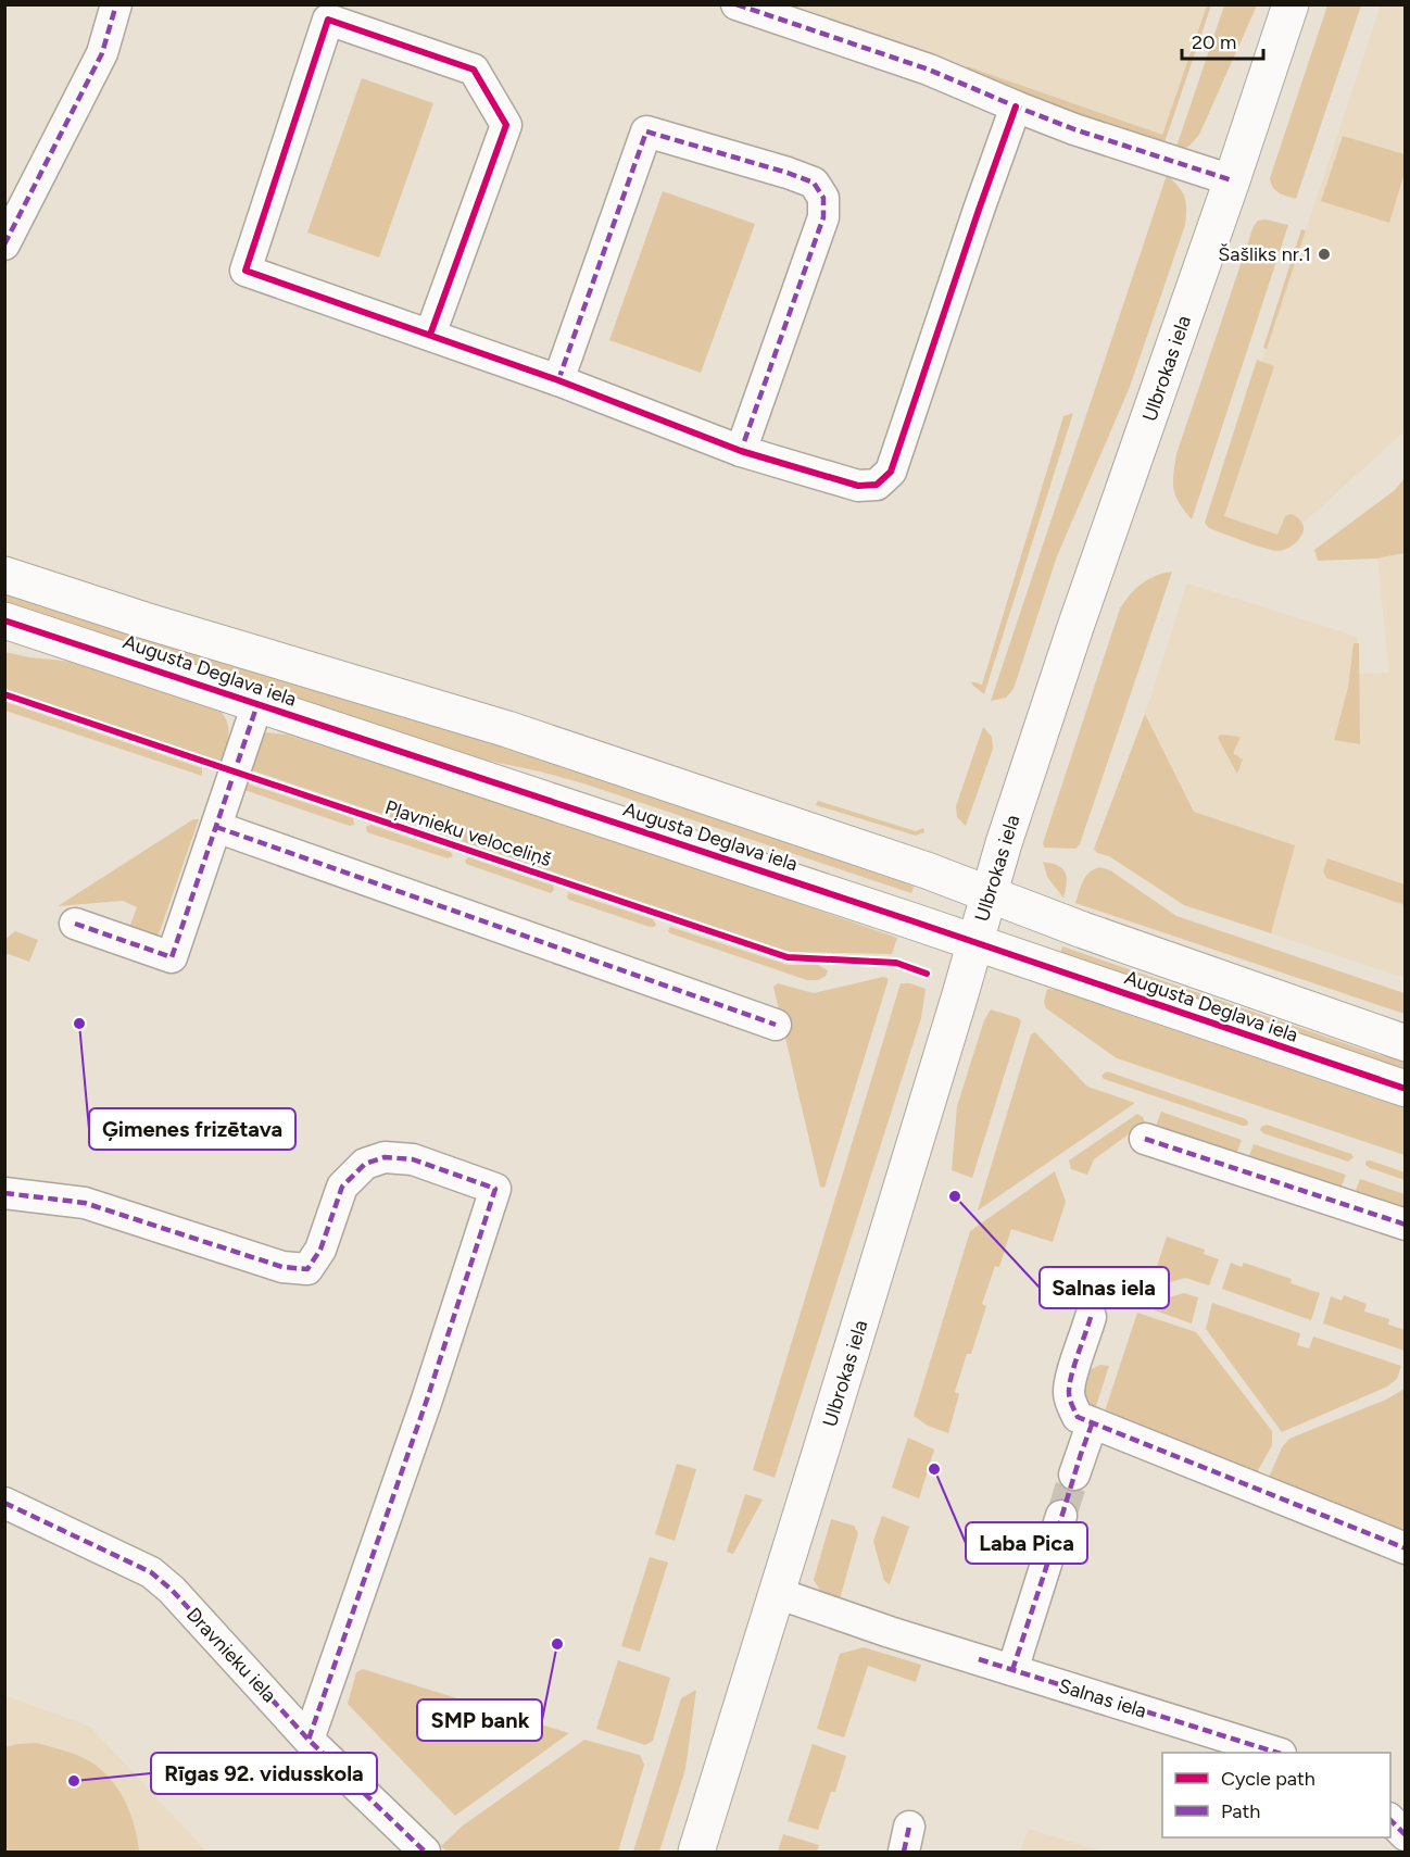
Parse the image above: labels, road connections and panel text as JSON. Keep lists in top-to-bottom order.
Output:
{
  "streets": {
    "main road": ["Ulbrokas iela", "Augusta Deglava iela"],
    "street": ["Dravnieku iela", "Salnas iela"],
    "cycle path": ["Pļavnieku veloceliņš"]
  },
  "crossings": [
    ["Ulbrokas iela", "Augusta Deglava iela"],
    ["Ulbrokas iela", "Salnas iela"]
  ],
  "places": [
    "Šašliks nr.1",
    "Ģimenes frizētava",
    "Salnas iela",
    "Laba Pica",
    "SMP bank",
    "Rīgas 92. vidusskola"
  ],
  "legend": ["Cycle path", "Path"],
  "scale_bar": "20 m"
}
